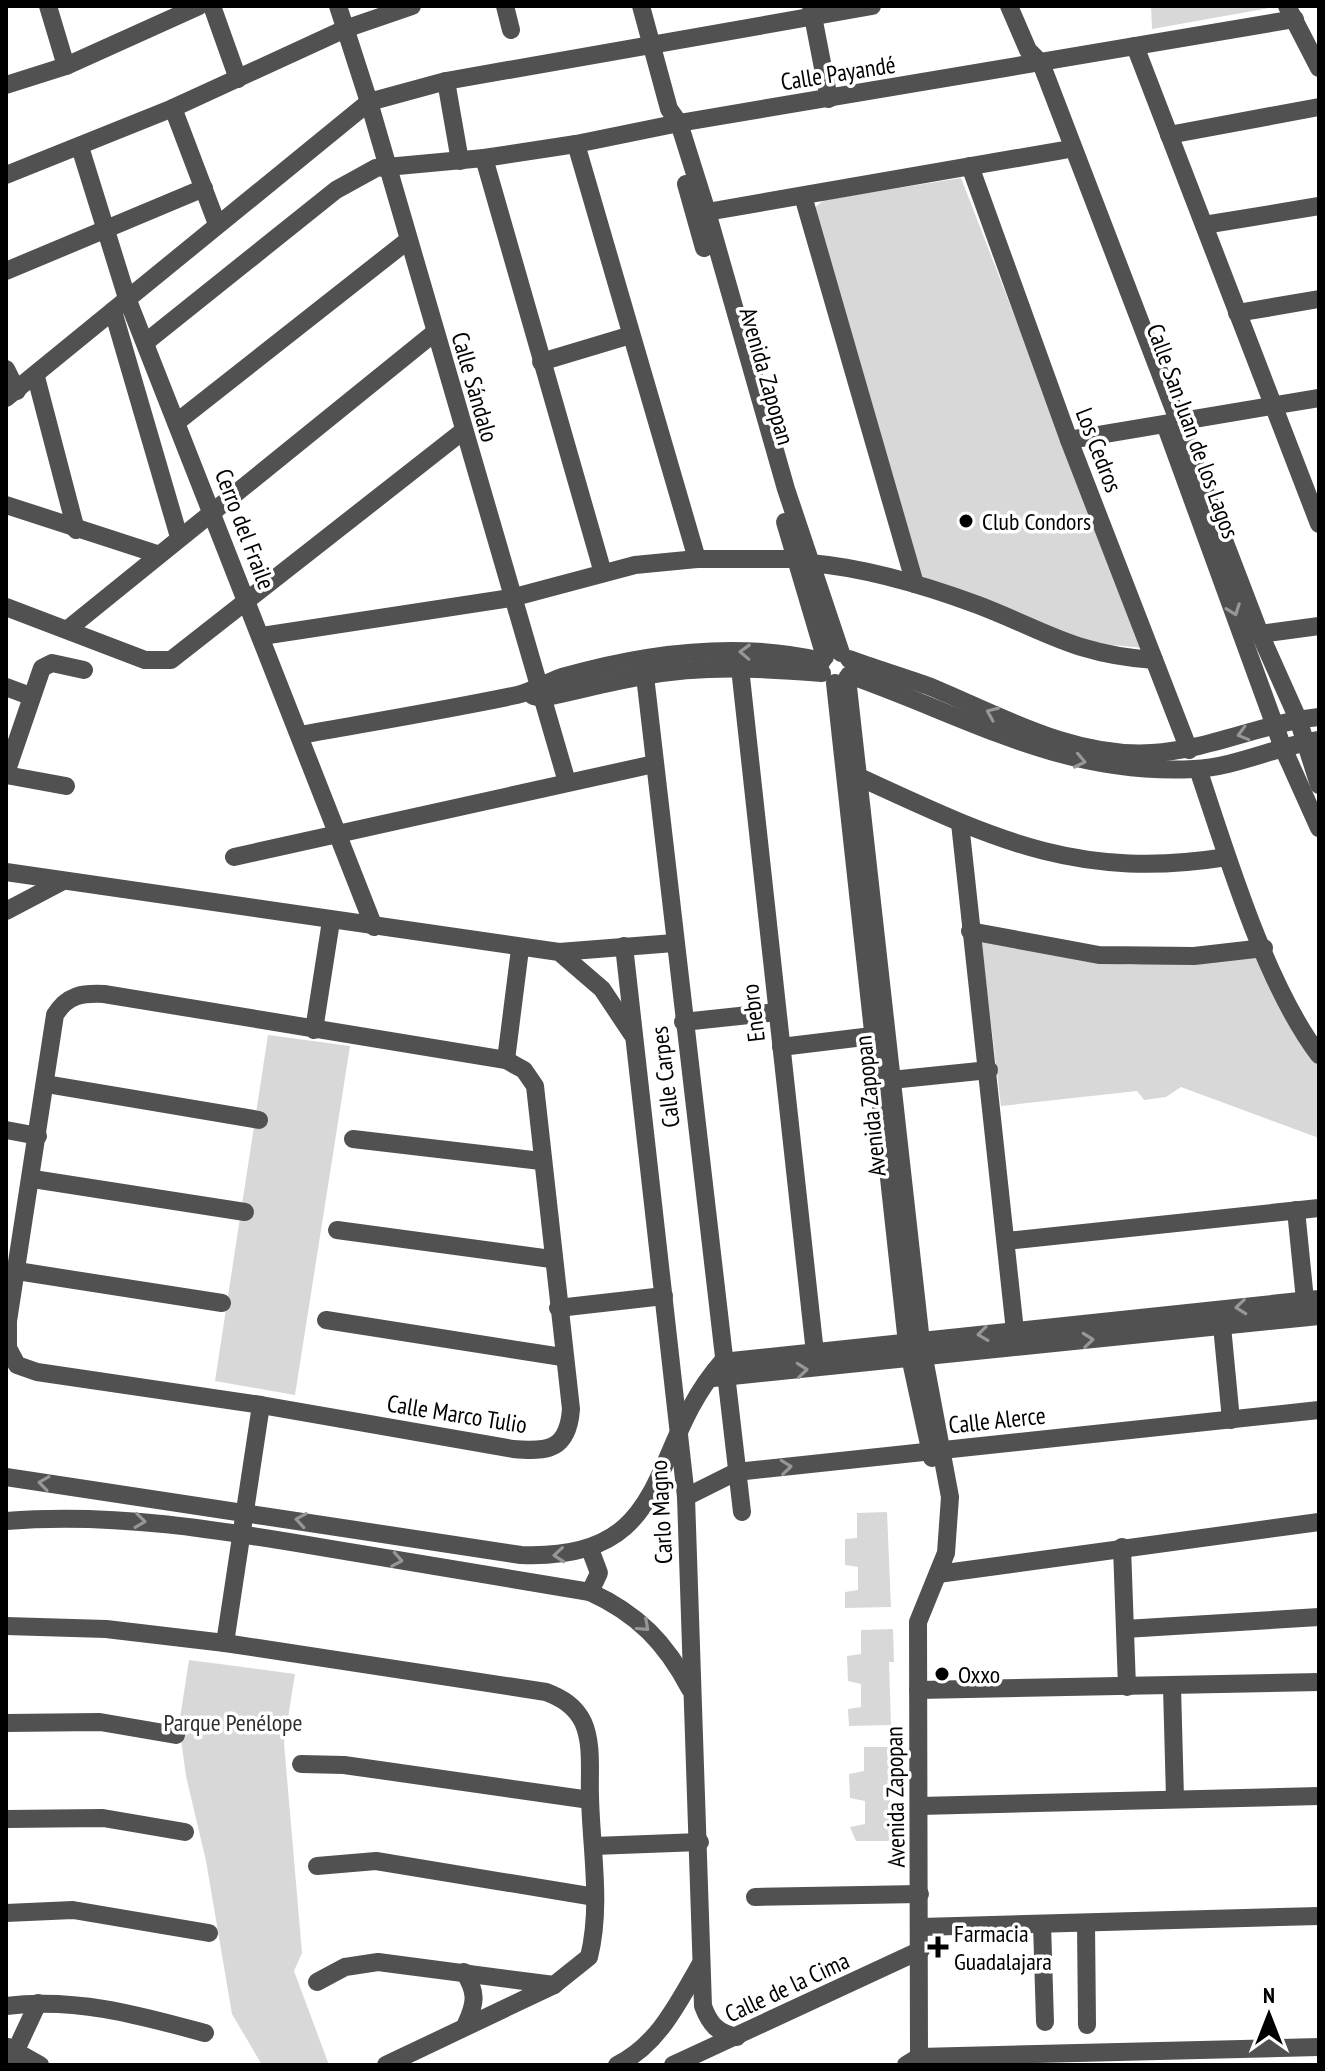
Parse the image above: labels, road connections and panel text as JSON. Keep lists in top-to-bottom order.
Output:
{
  "streets": {
    "street": [
      "Calle Payandé",
      "Avenida Zapopan",
      "Calle Sándalo",
      "Calle San Juan de los Lagos",
      "Los Cedros",
      "Cerro del Fraile",
      "Enebro",
      "Calle Carpes",
      "Calle Marco Tulio",
      "Calle Alerce",
      "Carlo Magno",
      "Calle de la Cima"
    ]
  },
  "crossings": [
    ["Calle Payandé", "Avenida Zapopan"],
    ["Calle Payandé", "Calle Sándalo"],
    ["Calle Payandé", "Calle San Juan de los Lagos"],
    ["Calle Payandé", "Cerro del Fraile"],
    ["Avenida Zapopan", "Calle Alerce"],
    ["Avenida Zapopan", "Calle de la Cima"],
    ["Calle Carpes", "Calle Alerce"],
    ["Calle Alerce", "Carlo Magno"],
    ["Carlo Magno", "Calle de la Cima"]
  ],
  "parks": ["Parque Penélope"],
  "places": {
    "other": ["Club Condors", "Oxxo"],
    "health": ["Farmacia Guadalajara"]
  },
  "north": "top"
}
